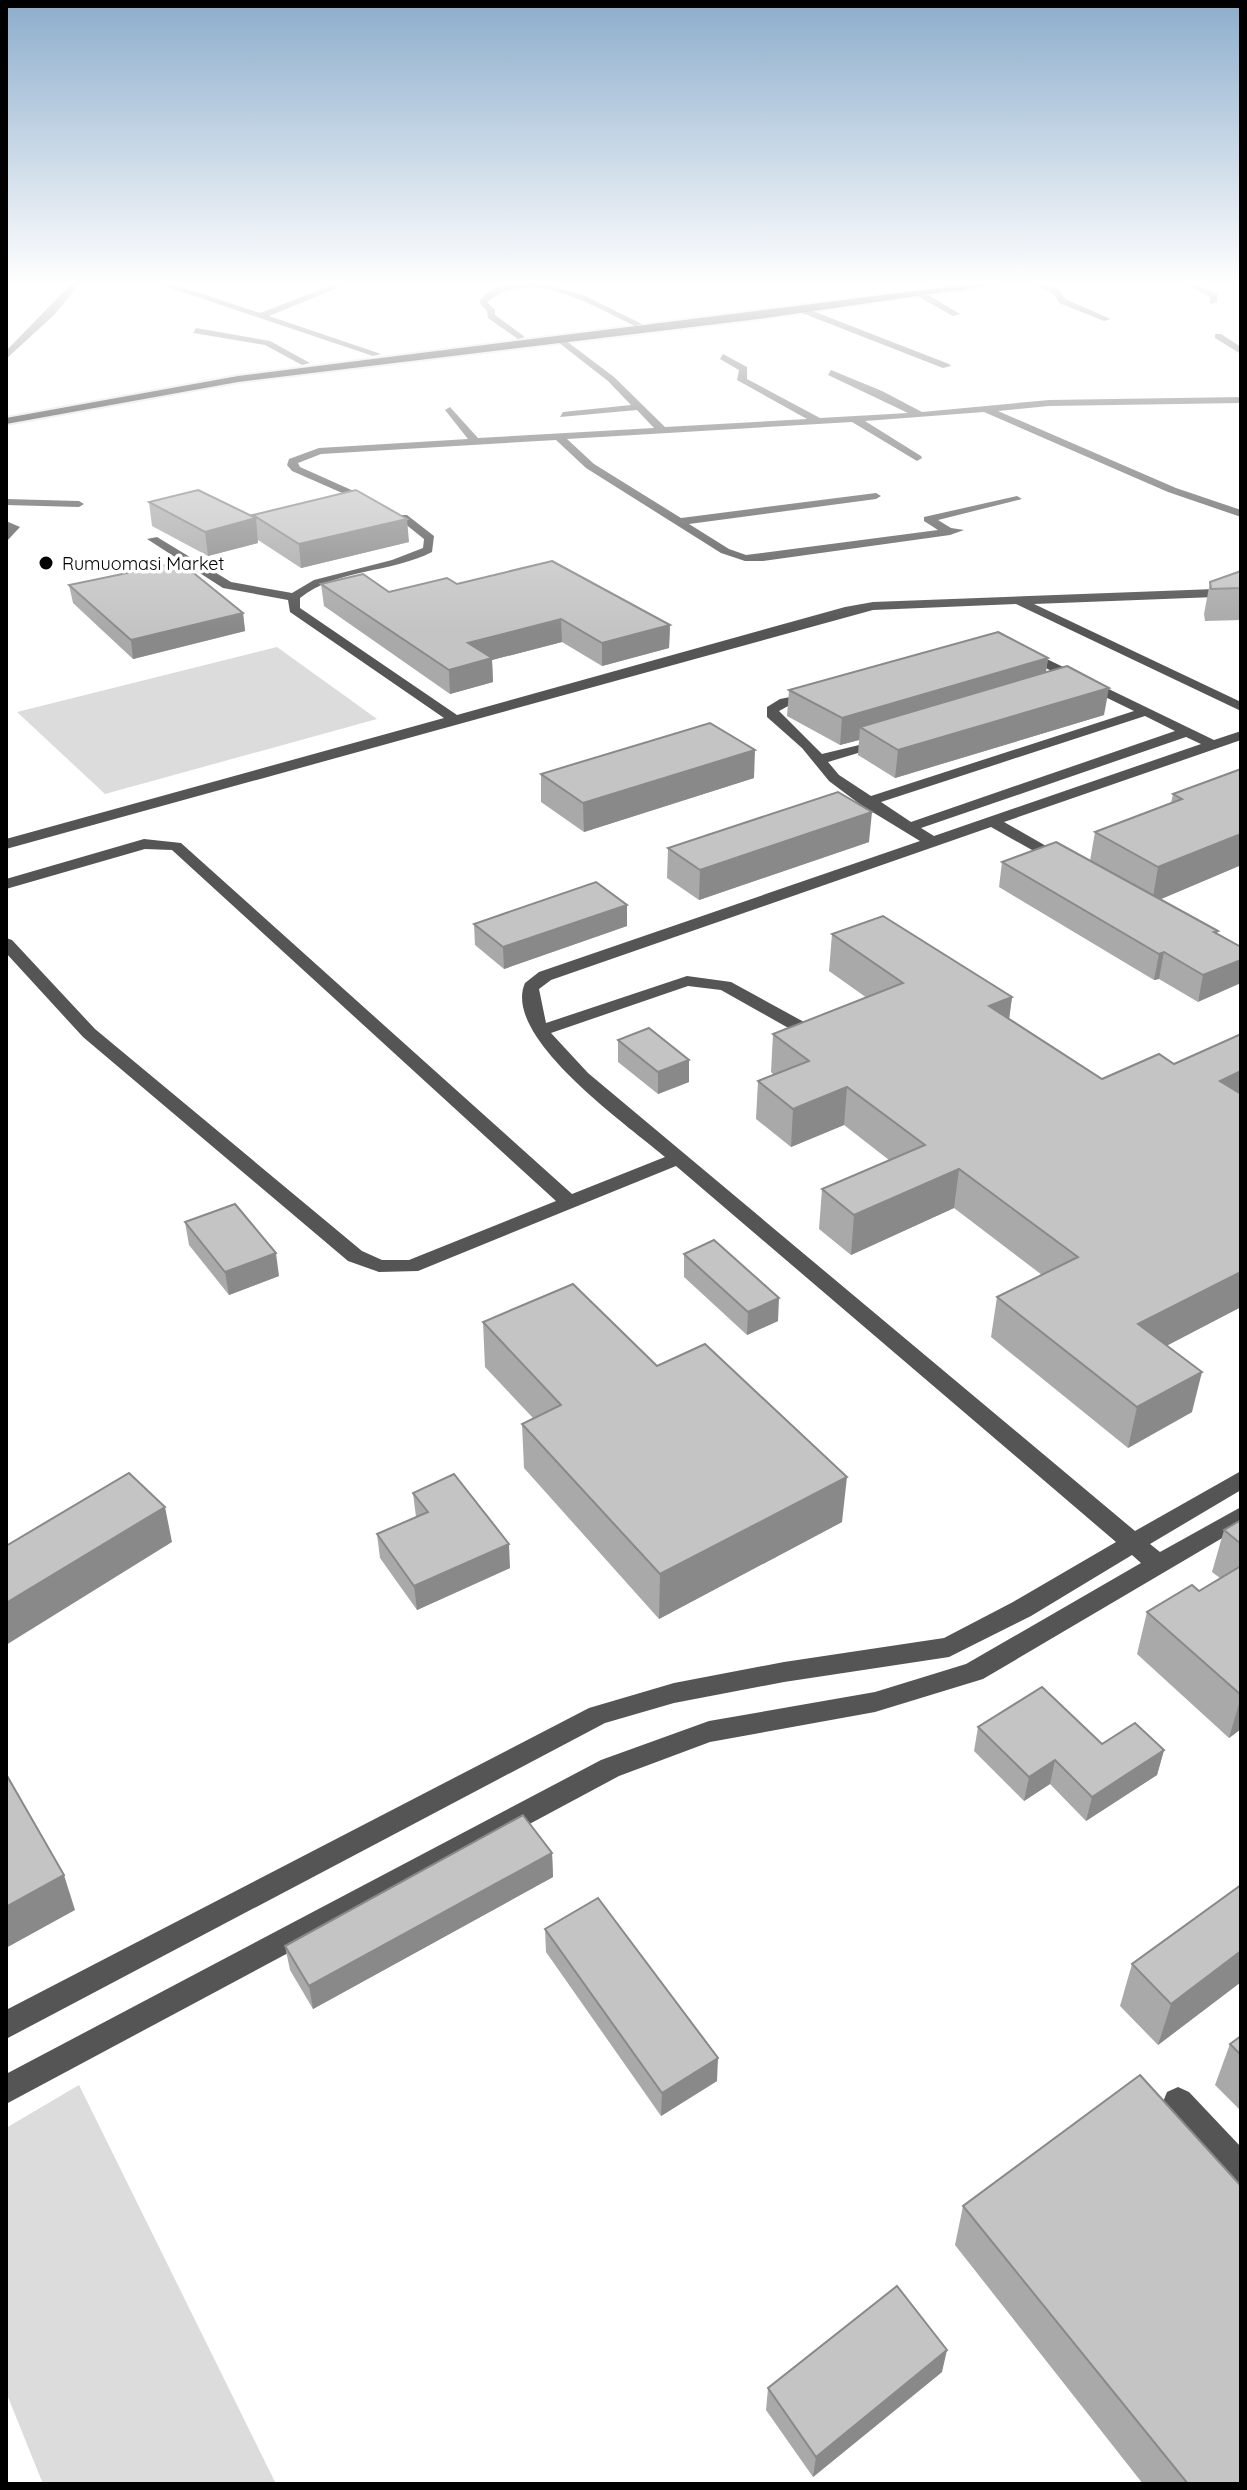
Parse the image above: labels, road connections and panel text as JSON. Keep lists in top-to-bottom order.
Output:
{
  "places": ["Rumuomasi Market"]
}
